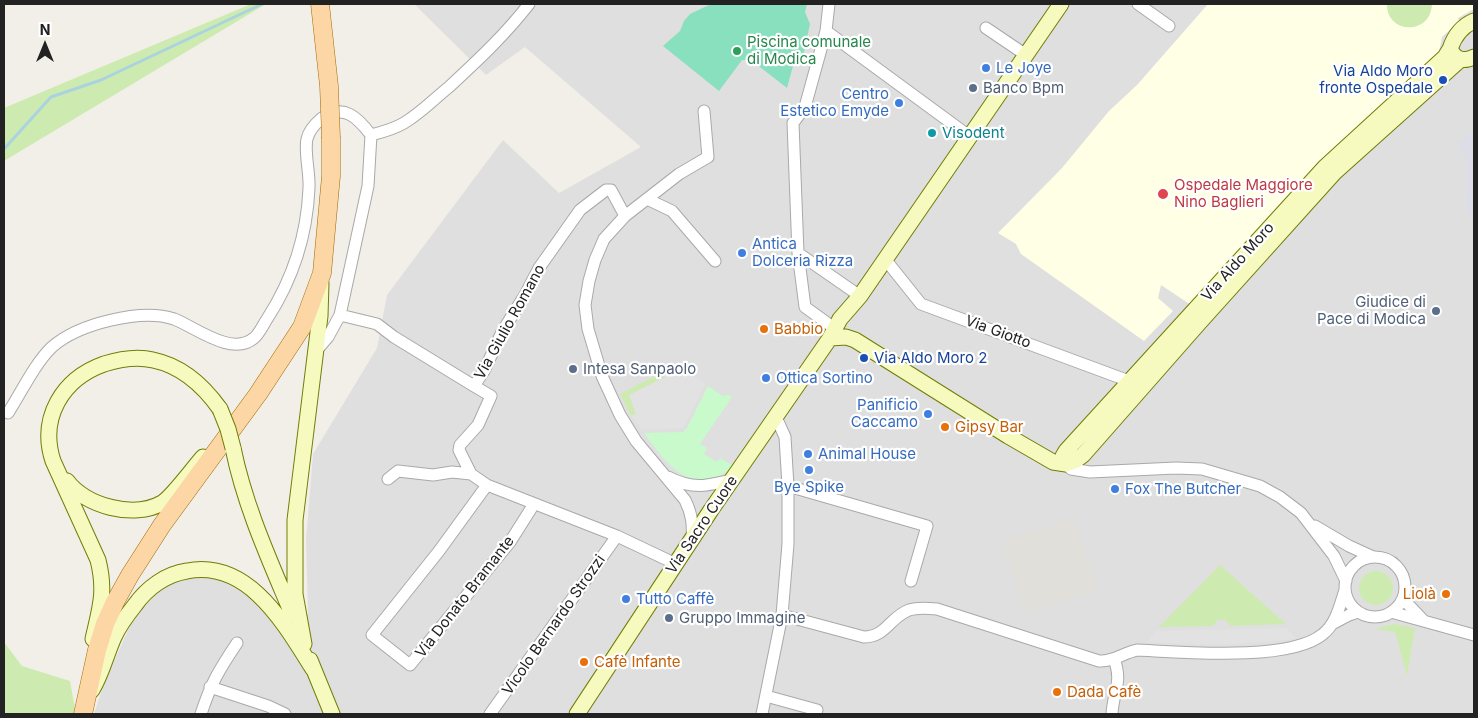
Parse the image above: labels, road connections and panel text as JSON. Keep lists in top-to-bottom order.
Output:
{
  "streets": {
    "street": [
      "Via Aldo Moro",
      "Via Giulio Romano",
      "Via Giotto",
      "Via Sacro Cuore",
      "Via Donato Bramante",
      "Vicolo Bernardo Strozzi"
    ]
  },
  "crossings": [
    ["Via Aldo Moro", "Via Giotto"],
    ["Via Giulio Romano", "Via Sacro Cuore"],
    ["Via Giulio Romano", "Via Donato Bramante"],
    ["Via Giulio Romano", "Vicolo Bernardo Strozzi"]
  ],
  "places": [
    "Piscina comunale di Modica",
    "Le Joye",
    "Via Aldo Moro fronte Ospedale",
    "Banco Bpm",
    "Centro Estetico Emyde",
    "Visodent",
    "Ospedale Maggiore Nino Baglieri",
    "Antica Dolceria Rizza",
    "Giudice di Pace di Modica",
    "Babbio",
    "Via Aldo Moro 2",
    "Intesa Sanpaolo",
    "Ottica Sortino",
    "Panificio Caccamo",
    "Gipsy Bar",
    "Animal House",
    "Bye Spike",
    "Fox The Butcher",
    "Liolà",
    "Tutto Caffè",
    "Gruppo Immagine",
    "Cafè Infante",
    "Dada Cafè"
  ],
  "north": "top"
}
